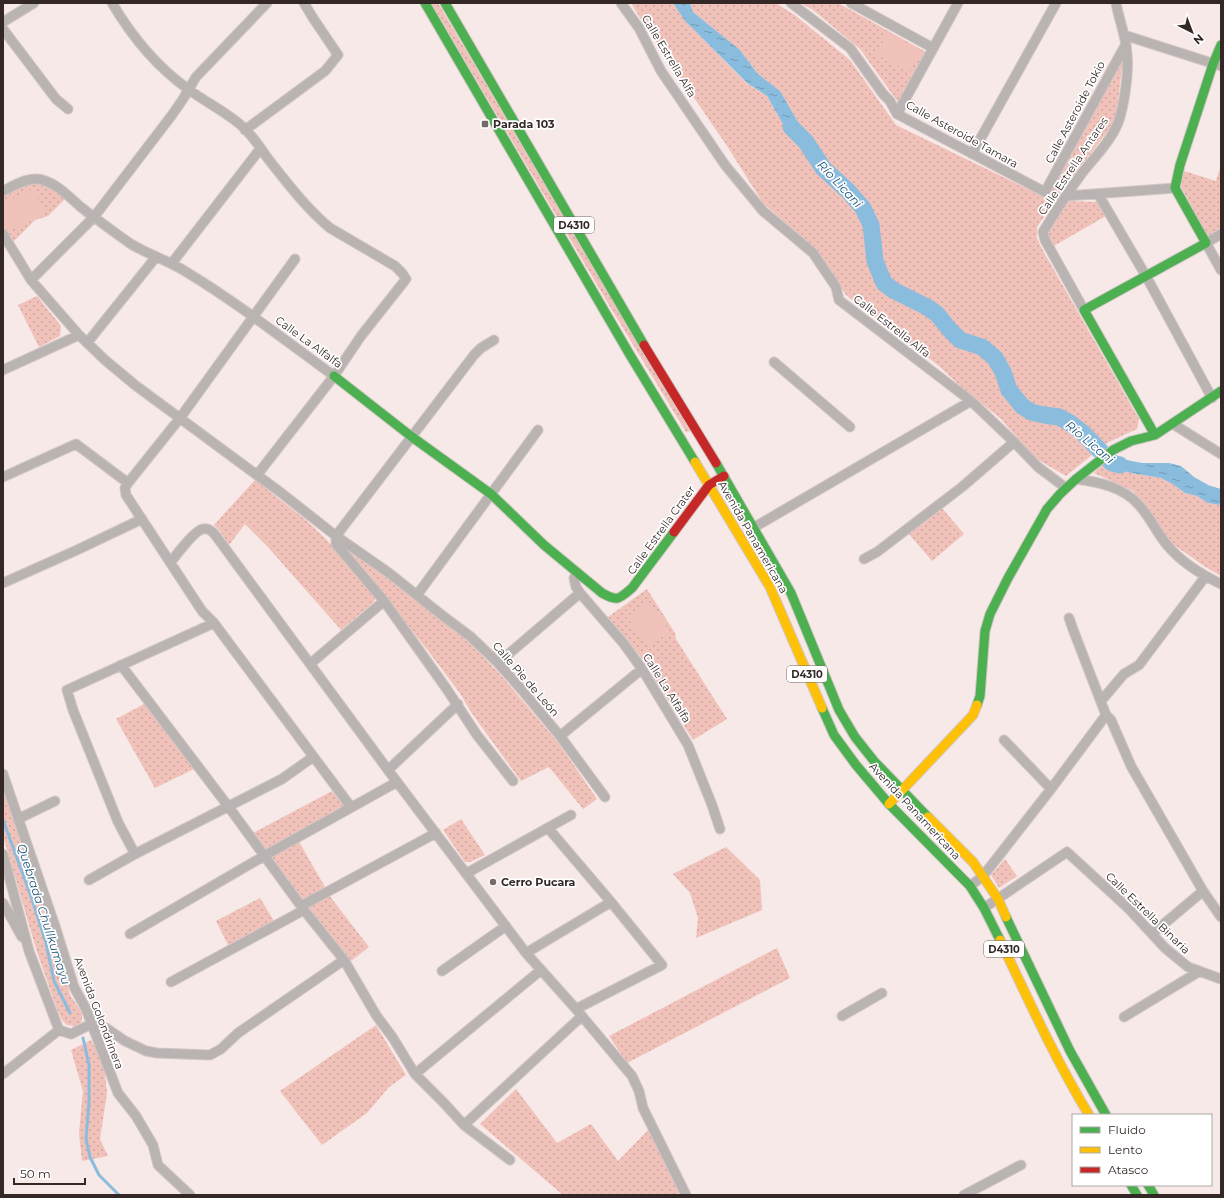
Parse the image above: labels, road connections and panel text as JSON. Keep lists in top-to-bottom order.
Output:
{
  "streets": {
    "main road": [
      "Calle Estrella Antares",
      "D4310",
      "Calle La Alfalfa",
      "Calle Estrella Crater",
      "Avenida Panamericana"
    ],
    "street": [
      "Calle Estrella Alfa",
      "Calle Asteroide Tokio",
      "Calle Asteroide Tamara",
      "Calle Pie de León",
      "Calle Estrella Binaria",
      "Avenida Golondrinera"
    ]
  },
  "crossings": [
    ["Calle Asteroide Tokio", "Calle Asteroide Tamara"],
    ["Calle Asteroide Tokio", "Calle Estrella Antares"],
    ["Calle La Alfalfa", "Calle Estrella Crater"],
    ["Calle Estrella Crater", "Avenida Panamericana"],
    ["Avenida Panamericana", "Calle Estrella Binaria"]
  ],
  "water": ["Río Licani", "Quebrada Chullkumayu"],
  "places": {
    "transit": ["Parada 103"],
    "other": ["Cerro Pucara"]
  },
  "legend": ["Fluido", "Lento", "Atasco"],
  "scale_bar": "50 m",
  "north": "bottom right"
}
